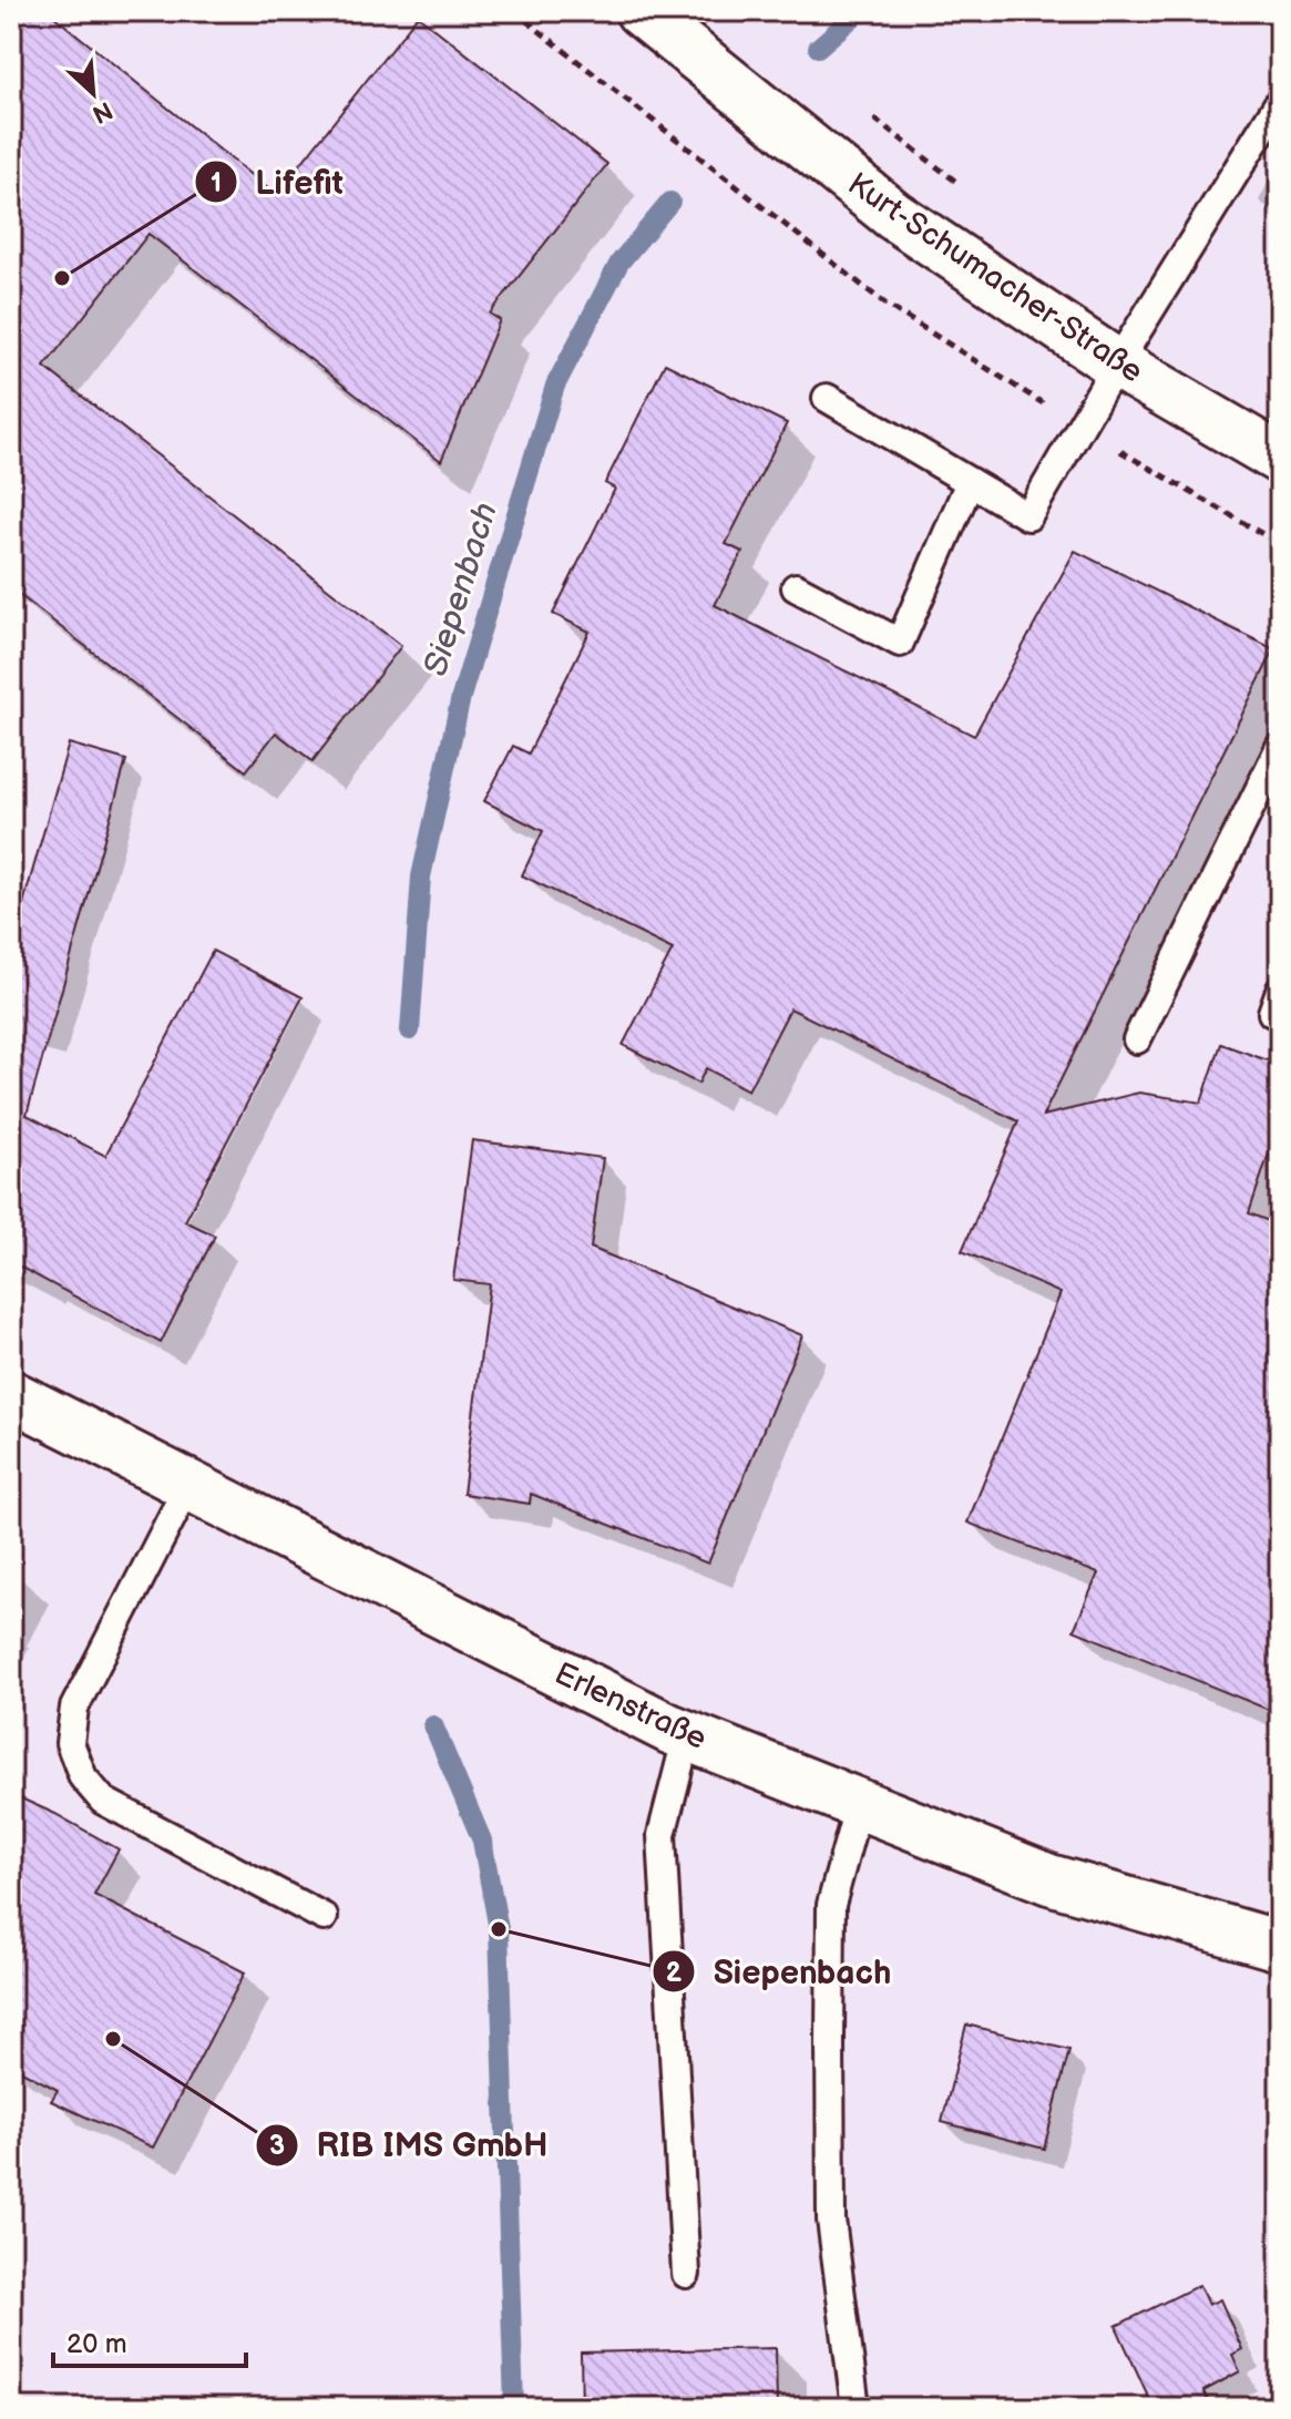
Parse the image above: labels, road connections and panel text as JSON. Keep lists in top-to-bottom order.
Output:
{
  "streets": {
    "street": ["Kurt-Schumacher-Straße", "Erlenstraße"]
  },
  "water": ["Siepenbach"],
  "places": ["Lifefit", "Siepenbach", "RIB IMS GmbH"],
  "scale_bar": "20 m",
  "north": "bottom right"
}
